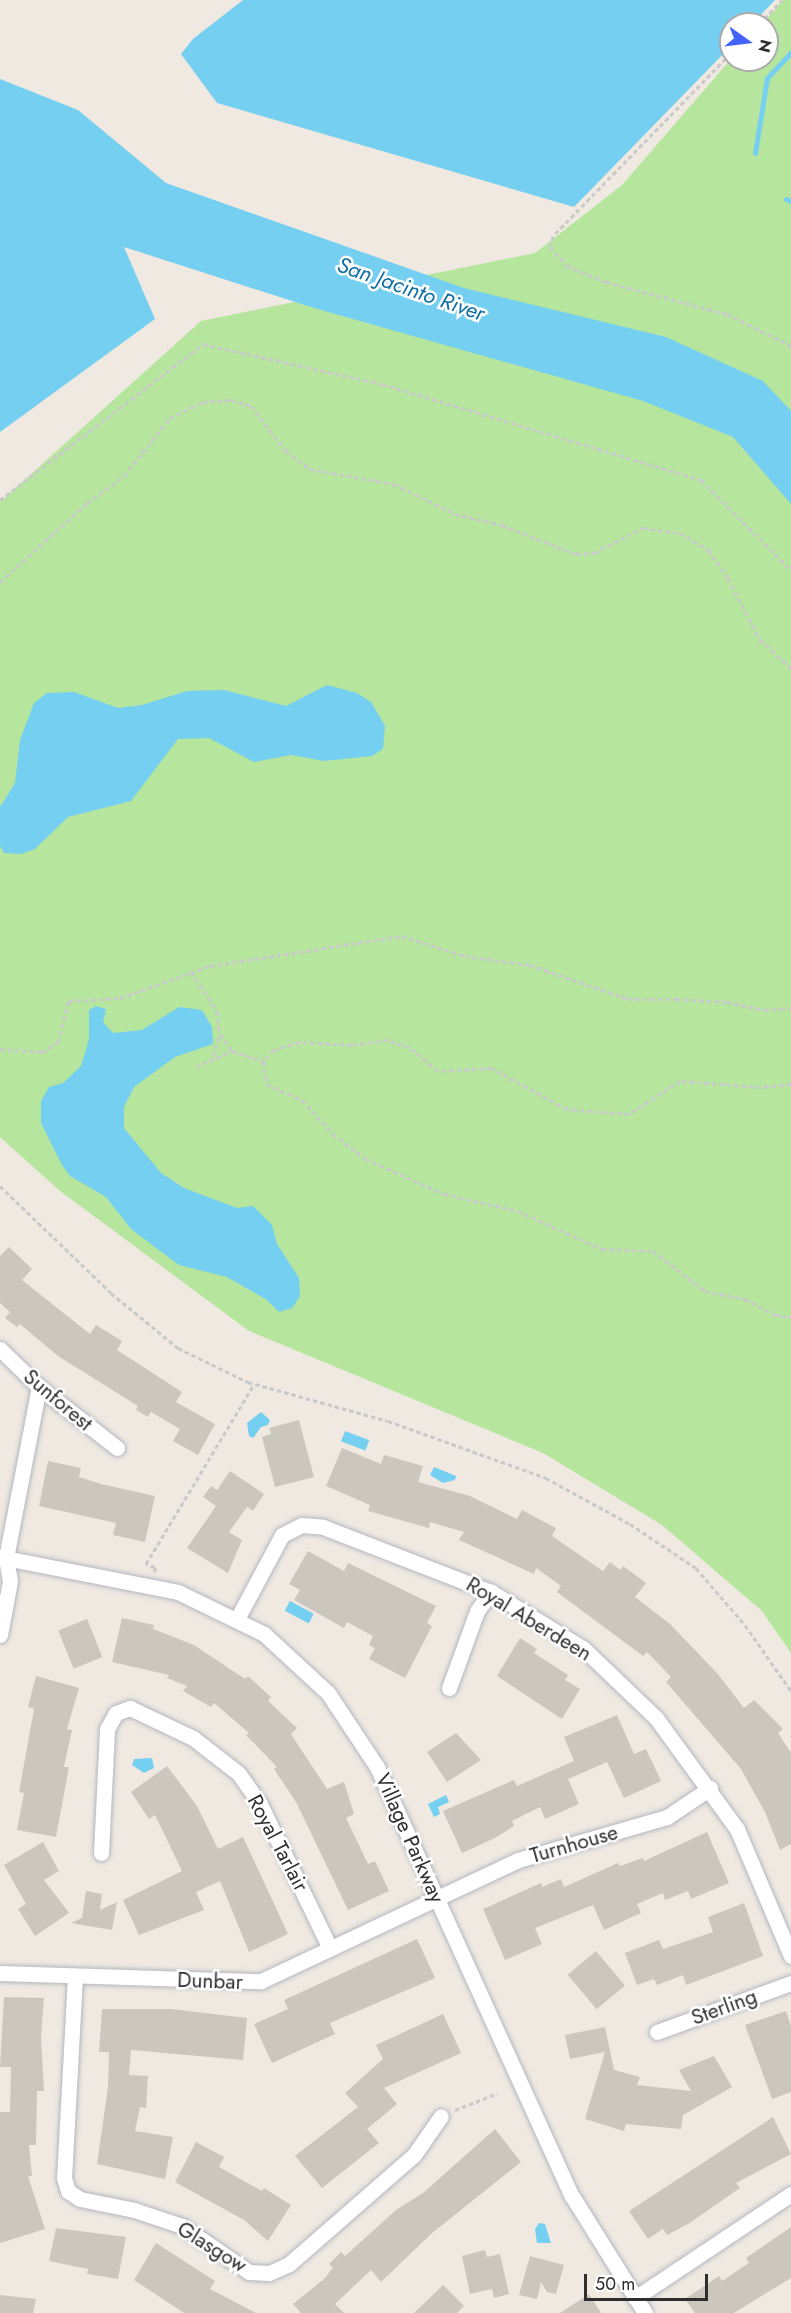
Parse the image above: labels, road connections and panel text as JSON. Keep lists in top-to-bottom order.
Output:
{
  "streets": {
    "street": [
      "Sunforest",
      "Royal Aberdeen",
      "Village Parkway",
      "Royal Tarlair",
      "Turnhouse",
      "Dunbar",
      "Sterling",
      "Glasgow"
    ]
  },
  "crossings": [
    ["Royal Aberdeen", "Village Parkway"],
    ["Royal Aberdeen", "Turnhouse"],
    ["Village Parkway", "Turnhouse"],
    ["Village Parkway", "Dunbar"],
    ["Royal Tarlair", "Dunbar"],
    ["Turnhouse", "Dunbar"],
    ["Dunbar", "Glasgow"]
  ],
  "water": ["San Jacinto River"],
  "scale_bar": "50 m",
  "north": "right"
}
